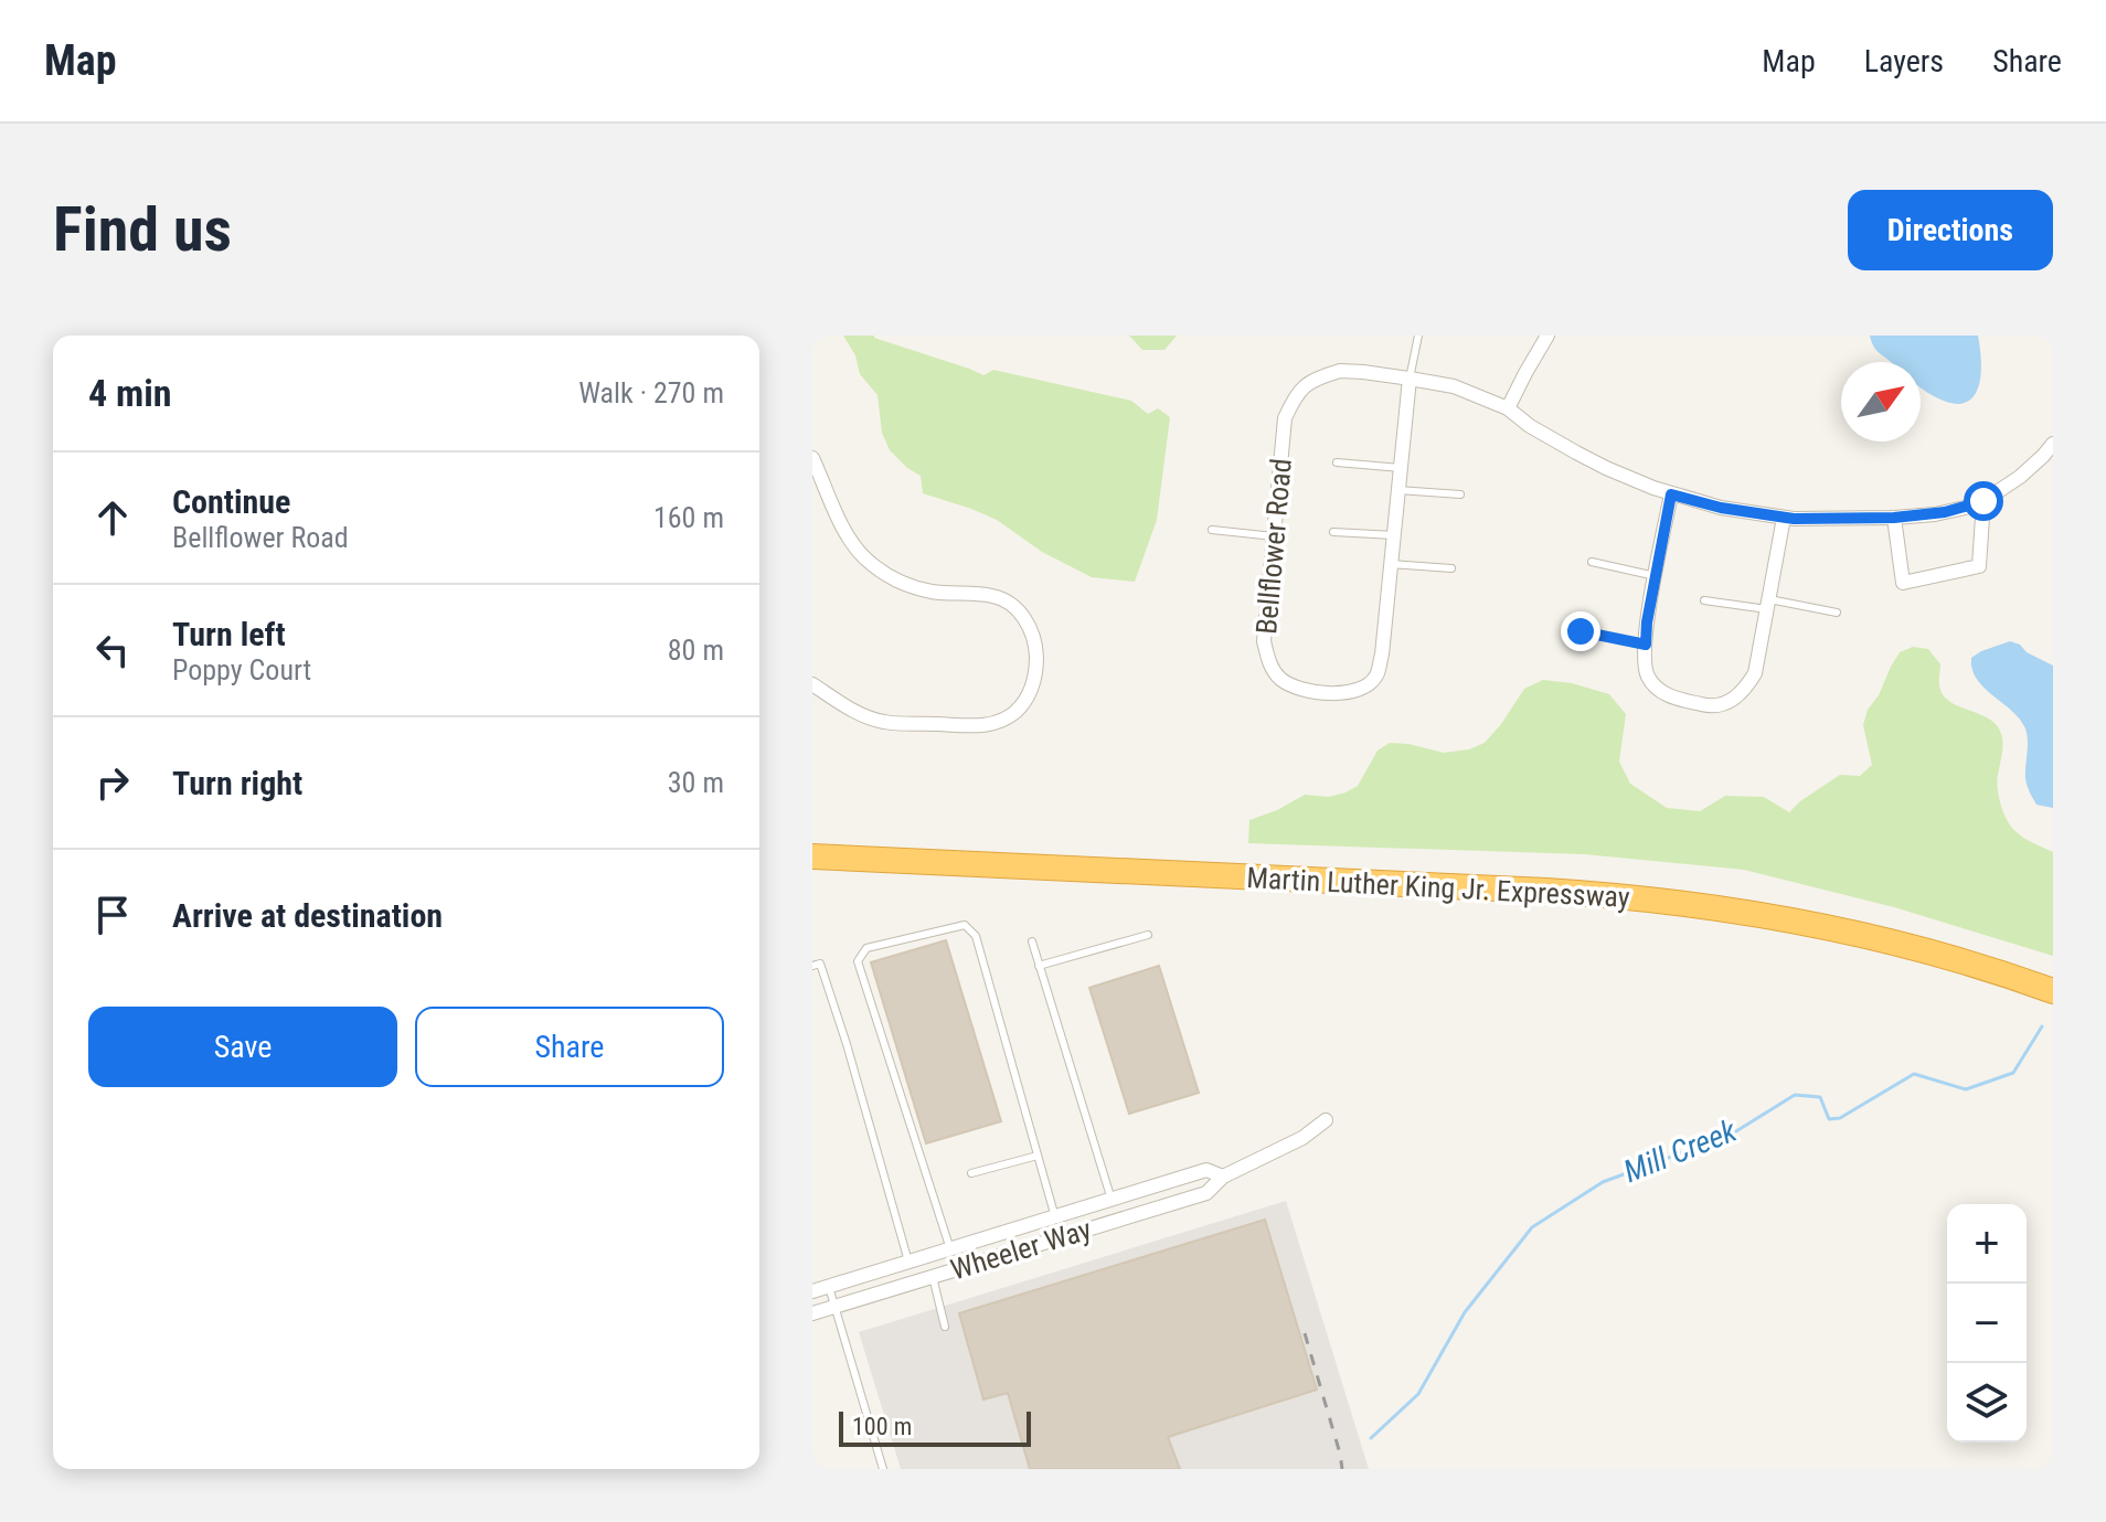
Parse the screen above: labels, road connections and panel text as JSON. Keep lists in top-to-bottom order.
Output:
{
  "streets": {
    "highway": ["Martin Luther King Jr. Expressway"],
    "street": ["Bellflower Road", "Wheeler Way"]
  },
  "water": ["Mill Creek"],
  "scale_bar": "100 m",
  "north": "top right",
  "page": {
    "header": "Map",
    "nav": ["Map", "Layers", "Share"],
    "buttons": [
      "Directions",
      ["Save", "Share"]
    ],
    "title": "Find us",
    "heading": ["4 min", "Walk · 270 m"],
    "list": [
      ["Continue", "Bellflower Road", "160 m"],
      ["Turn left", "Poppy Court", "80 m"],
      ["Turn right", "30 m"],
      "Arrive at destination"
    ],
    "map_buttons": ["+", "−"],
    "scale": "100 m"
  }
}
